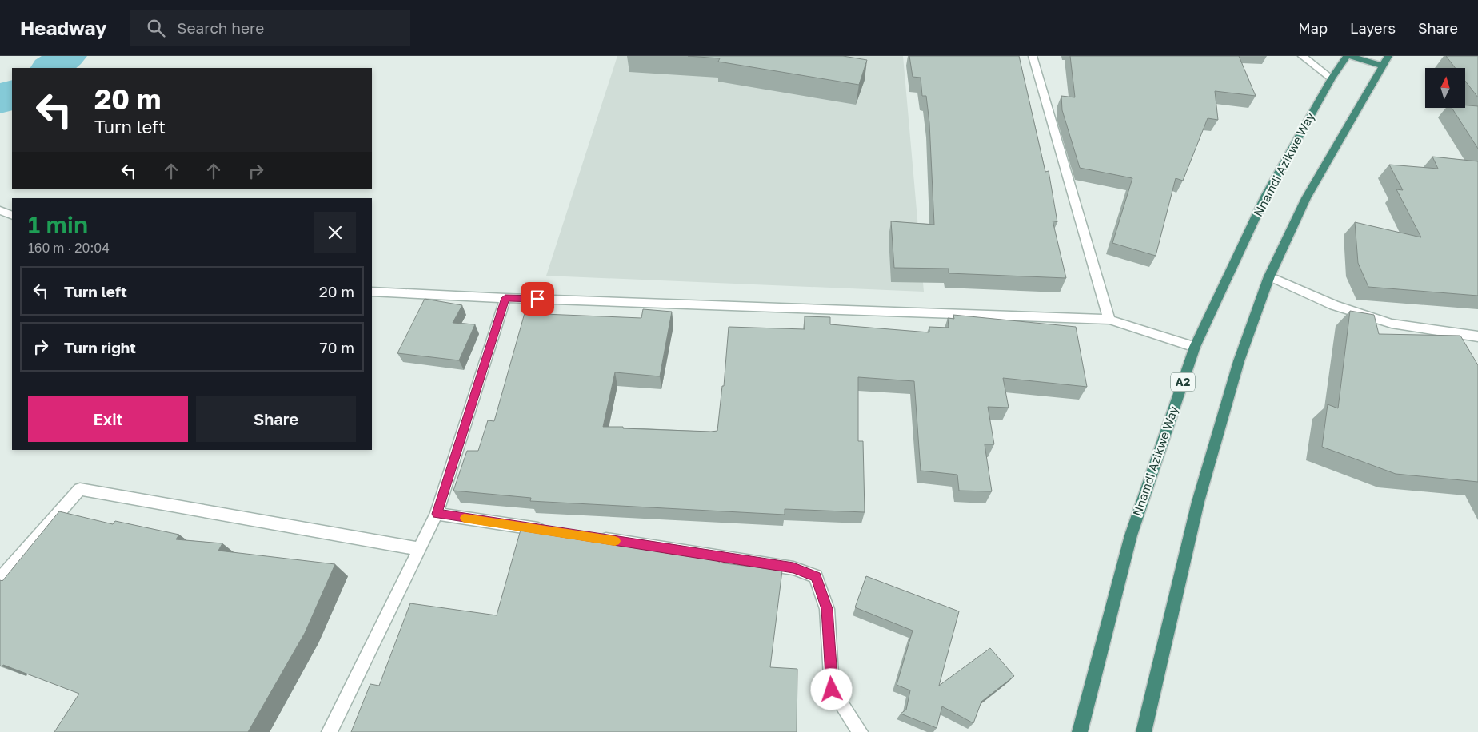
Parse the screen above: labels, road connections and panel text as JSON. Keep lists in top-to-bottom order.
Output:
{
  "streets": {
    "highway": ["Nnamdi Azikwe Way", "A2"]
  },
  "north": "top",
  "page": {
    "header": "Headway",
    "search": "Search here",
    "nav": ["Map", "Layers", "Share"],
    "turn": ["20 m", "Turn left"],
    "heading": ["1 min", "160 m · 20:04"],
    "list": [
      {
        "name": "Turn left",
        "value": "20 m"
      },
      {
        "name": "Turn right",
        "value": "70 m"
      }
    ],
    "buttons": ["Exit", "Share"]
  }
}
